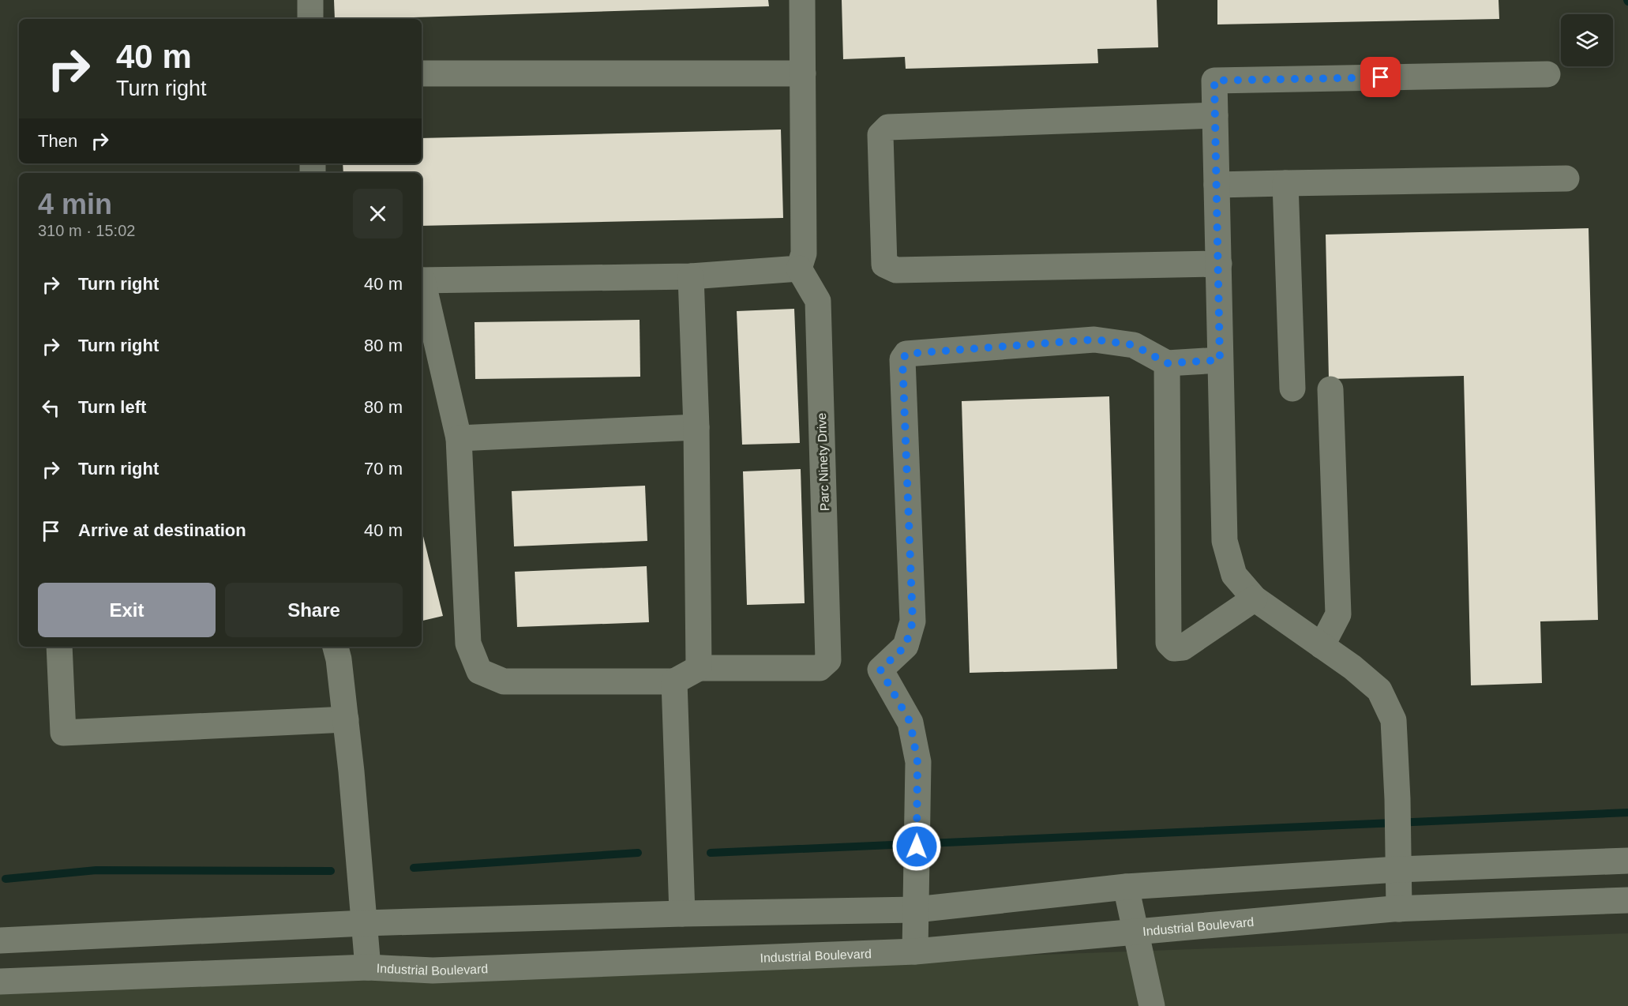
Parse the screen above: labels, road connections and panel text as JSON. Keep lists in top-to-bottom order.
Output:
{
  "streets": {
    "street": ["Parc Ninety Drive", "Industrial Boulevard"]
  },
  "page": {
    "turn": ["40 m", "Turn right"],
    "then": "Then",
    "heading": ["4 min", "310 m · 15:02"],
    "list": [
      {
        "name": "Turn right",
        "value": "40 m"
      },
      {
        "name": "Turn right",
        "value": "80 m"
      },
      {
        "name": "Turn left",
        "value": "80 m"
      },
      {
        "name": "Turn right",
        "value": "70 m"
      },
      {
        "name": "Arrive at destination",
        "value": "40 m"
      }
    ],
    "buttons": ["Exit", "Share"]
  }
}
